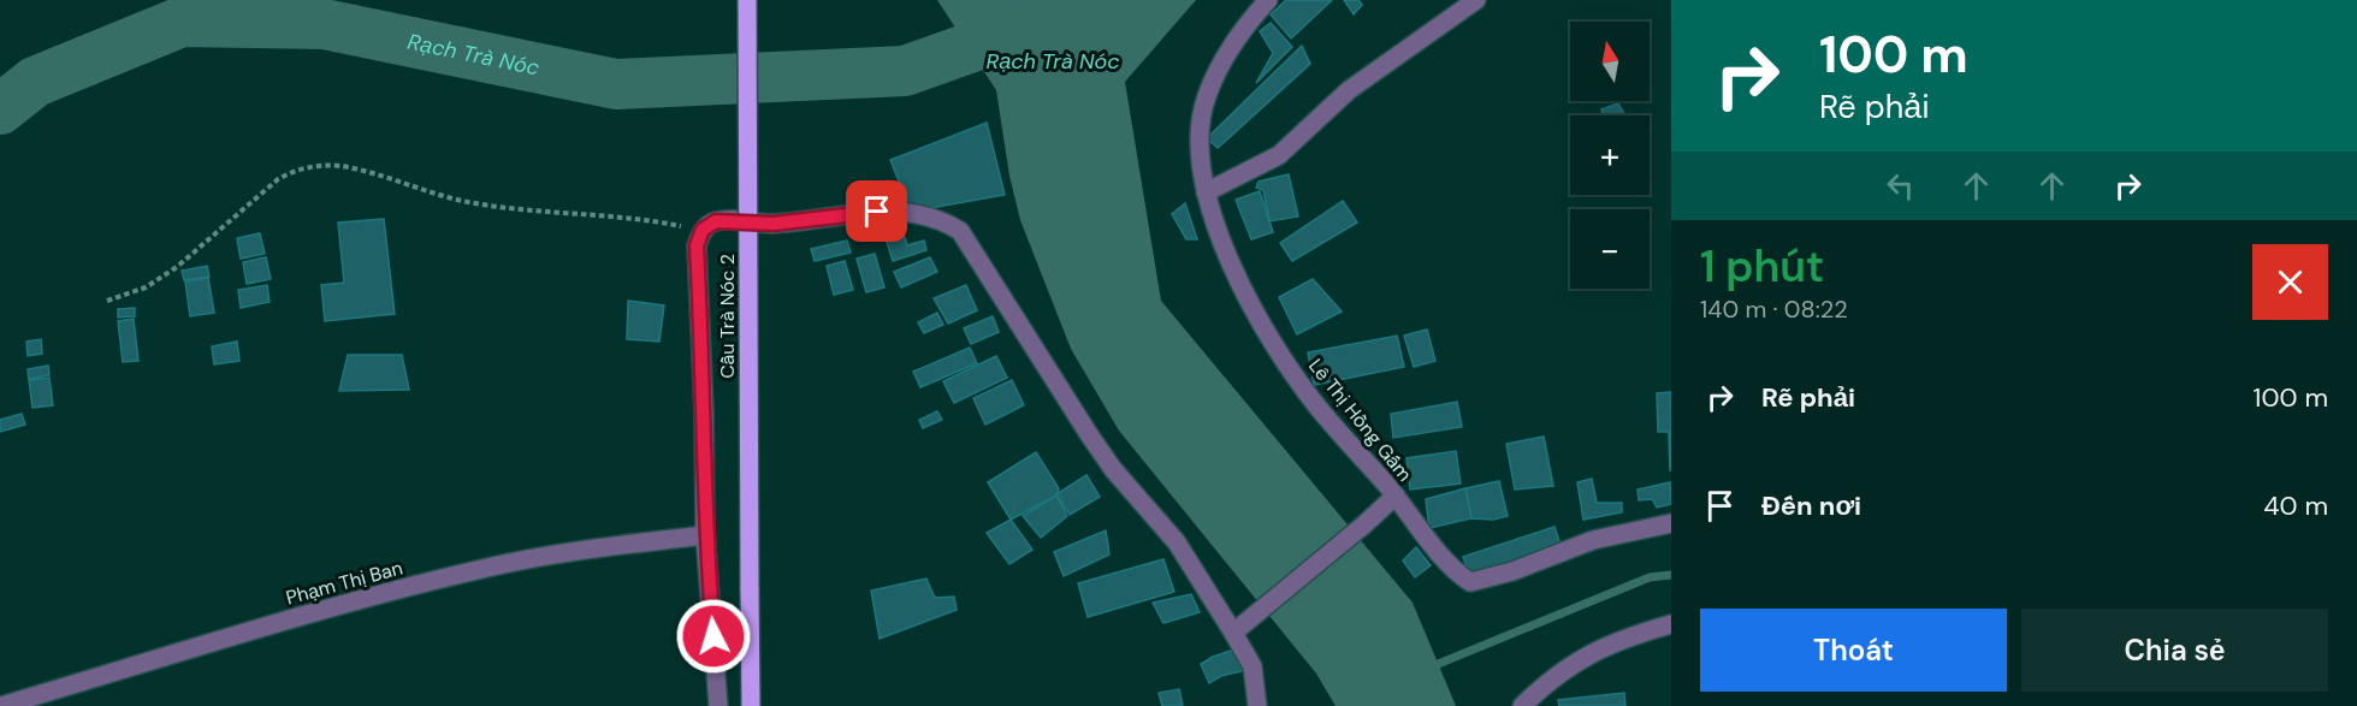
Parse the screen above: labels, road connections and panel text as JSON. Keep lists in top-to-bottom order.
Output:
{
  "streets": {
    "main road": ["Cầu Trà Nóc 2"],
    "street": ["Lê Thị Hồng Gấm", "Phạm Thị Ban"]
  },
  "water": ["Rạch Trà Nóc"],
  "north": "top",
  "page": {
    "turn": ["100 m", "Rẽ phải"],
    "map_buttons": ["+", "−"],
    "heading": ["1 phút", "140 m · 08:22"],
    "list": [
      {
        "name": "Rẽ phải",
        "value": "100 m"
      },
      {
        "name": "Đến nơi",
        "value": "40 m"
      }
    ],
    "buttons": ["Thoát", "Chia sẻ"]
  }
}
